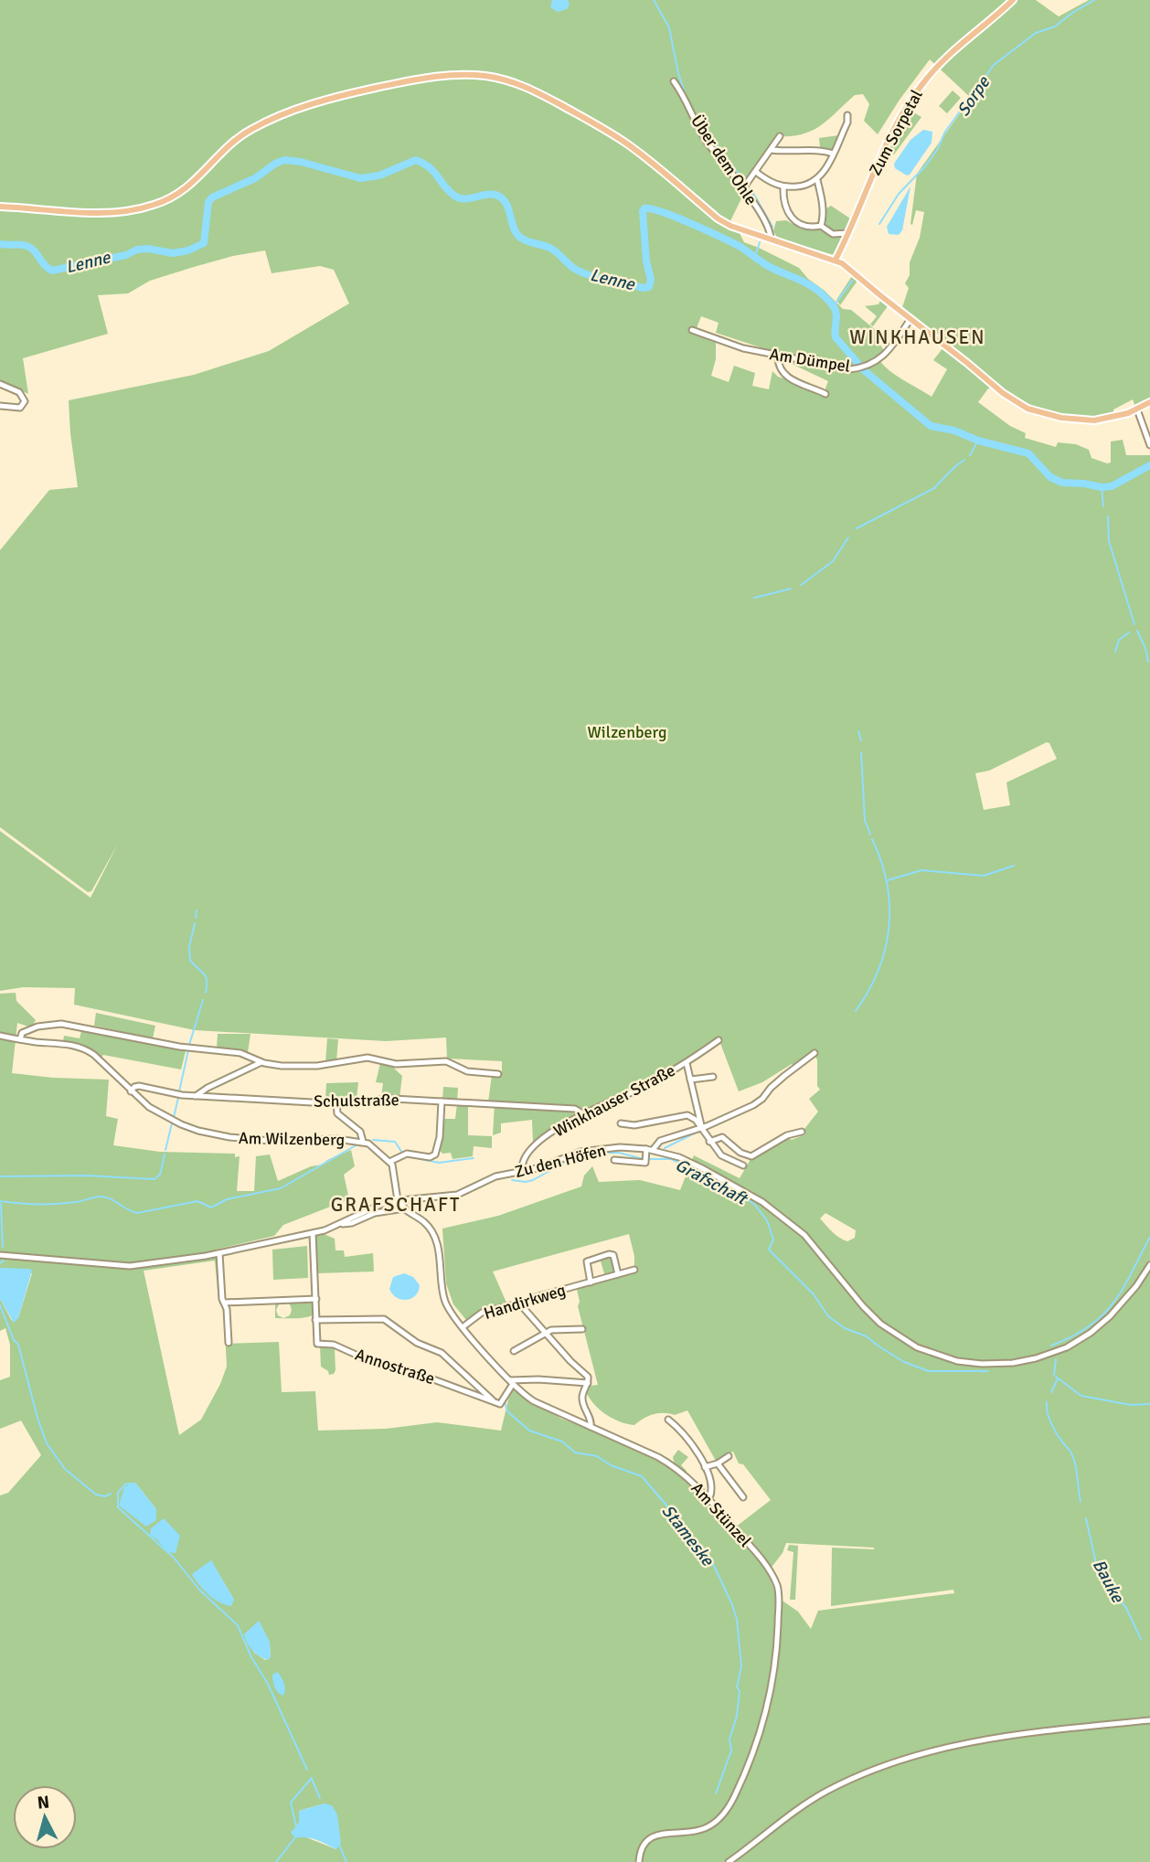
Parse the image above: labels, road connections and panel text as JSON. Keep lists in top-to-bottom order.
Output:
{
  "streets": {
    "main road": ["Zum Sorpetal"],
    "street": [
      "Über dem Ohle",
      "Am Dümpel",
      "Schulstraße",
      "Winkhauser Straße",
      "Am Wilzenberg",
      "Zu den Höfen",
      "Handirkweg",
      "Annostraße",
      "Am Stünzel"
    ]
  },
  "crossings": [
    ["Schulstraße", "Winkhauser Straße"],
    ["Schulstraße", "Am Wilzenberg"],
    ["Winkhauser Straße", "Zu den Höfen"],
    ["Zu den Höfen", "Annostraße"],
    ["Handirkweg", "Am Stünzel"]
  ],
  "districts": ["WINKHAUSEN", "GRAFSCHAFT"],
  "water": [
    "Sorpe",
    "Lenne",
    "Grafschaft",
    "Stameske",
    "Bauke"
  ],
  "parks": ["Wilzenberg"],
  "north": "top"
}
